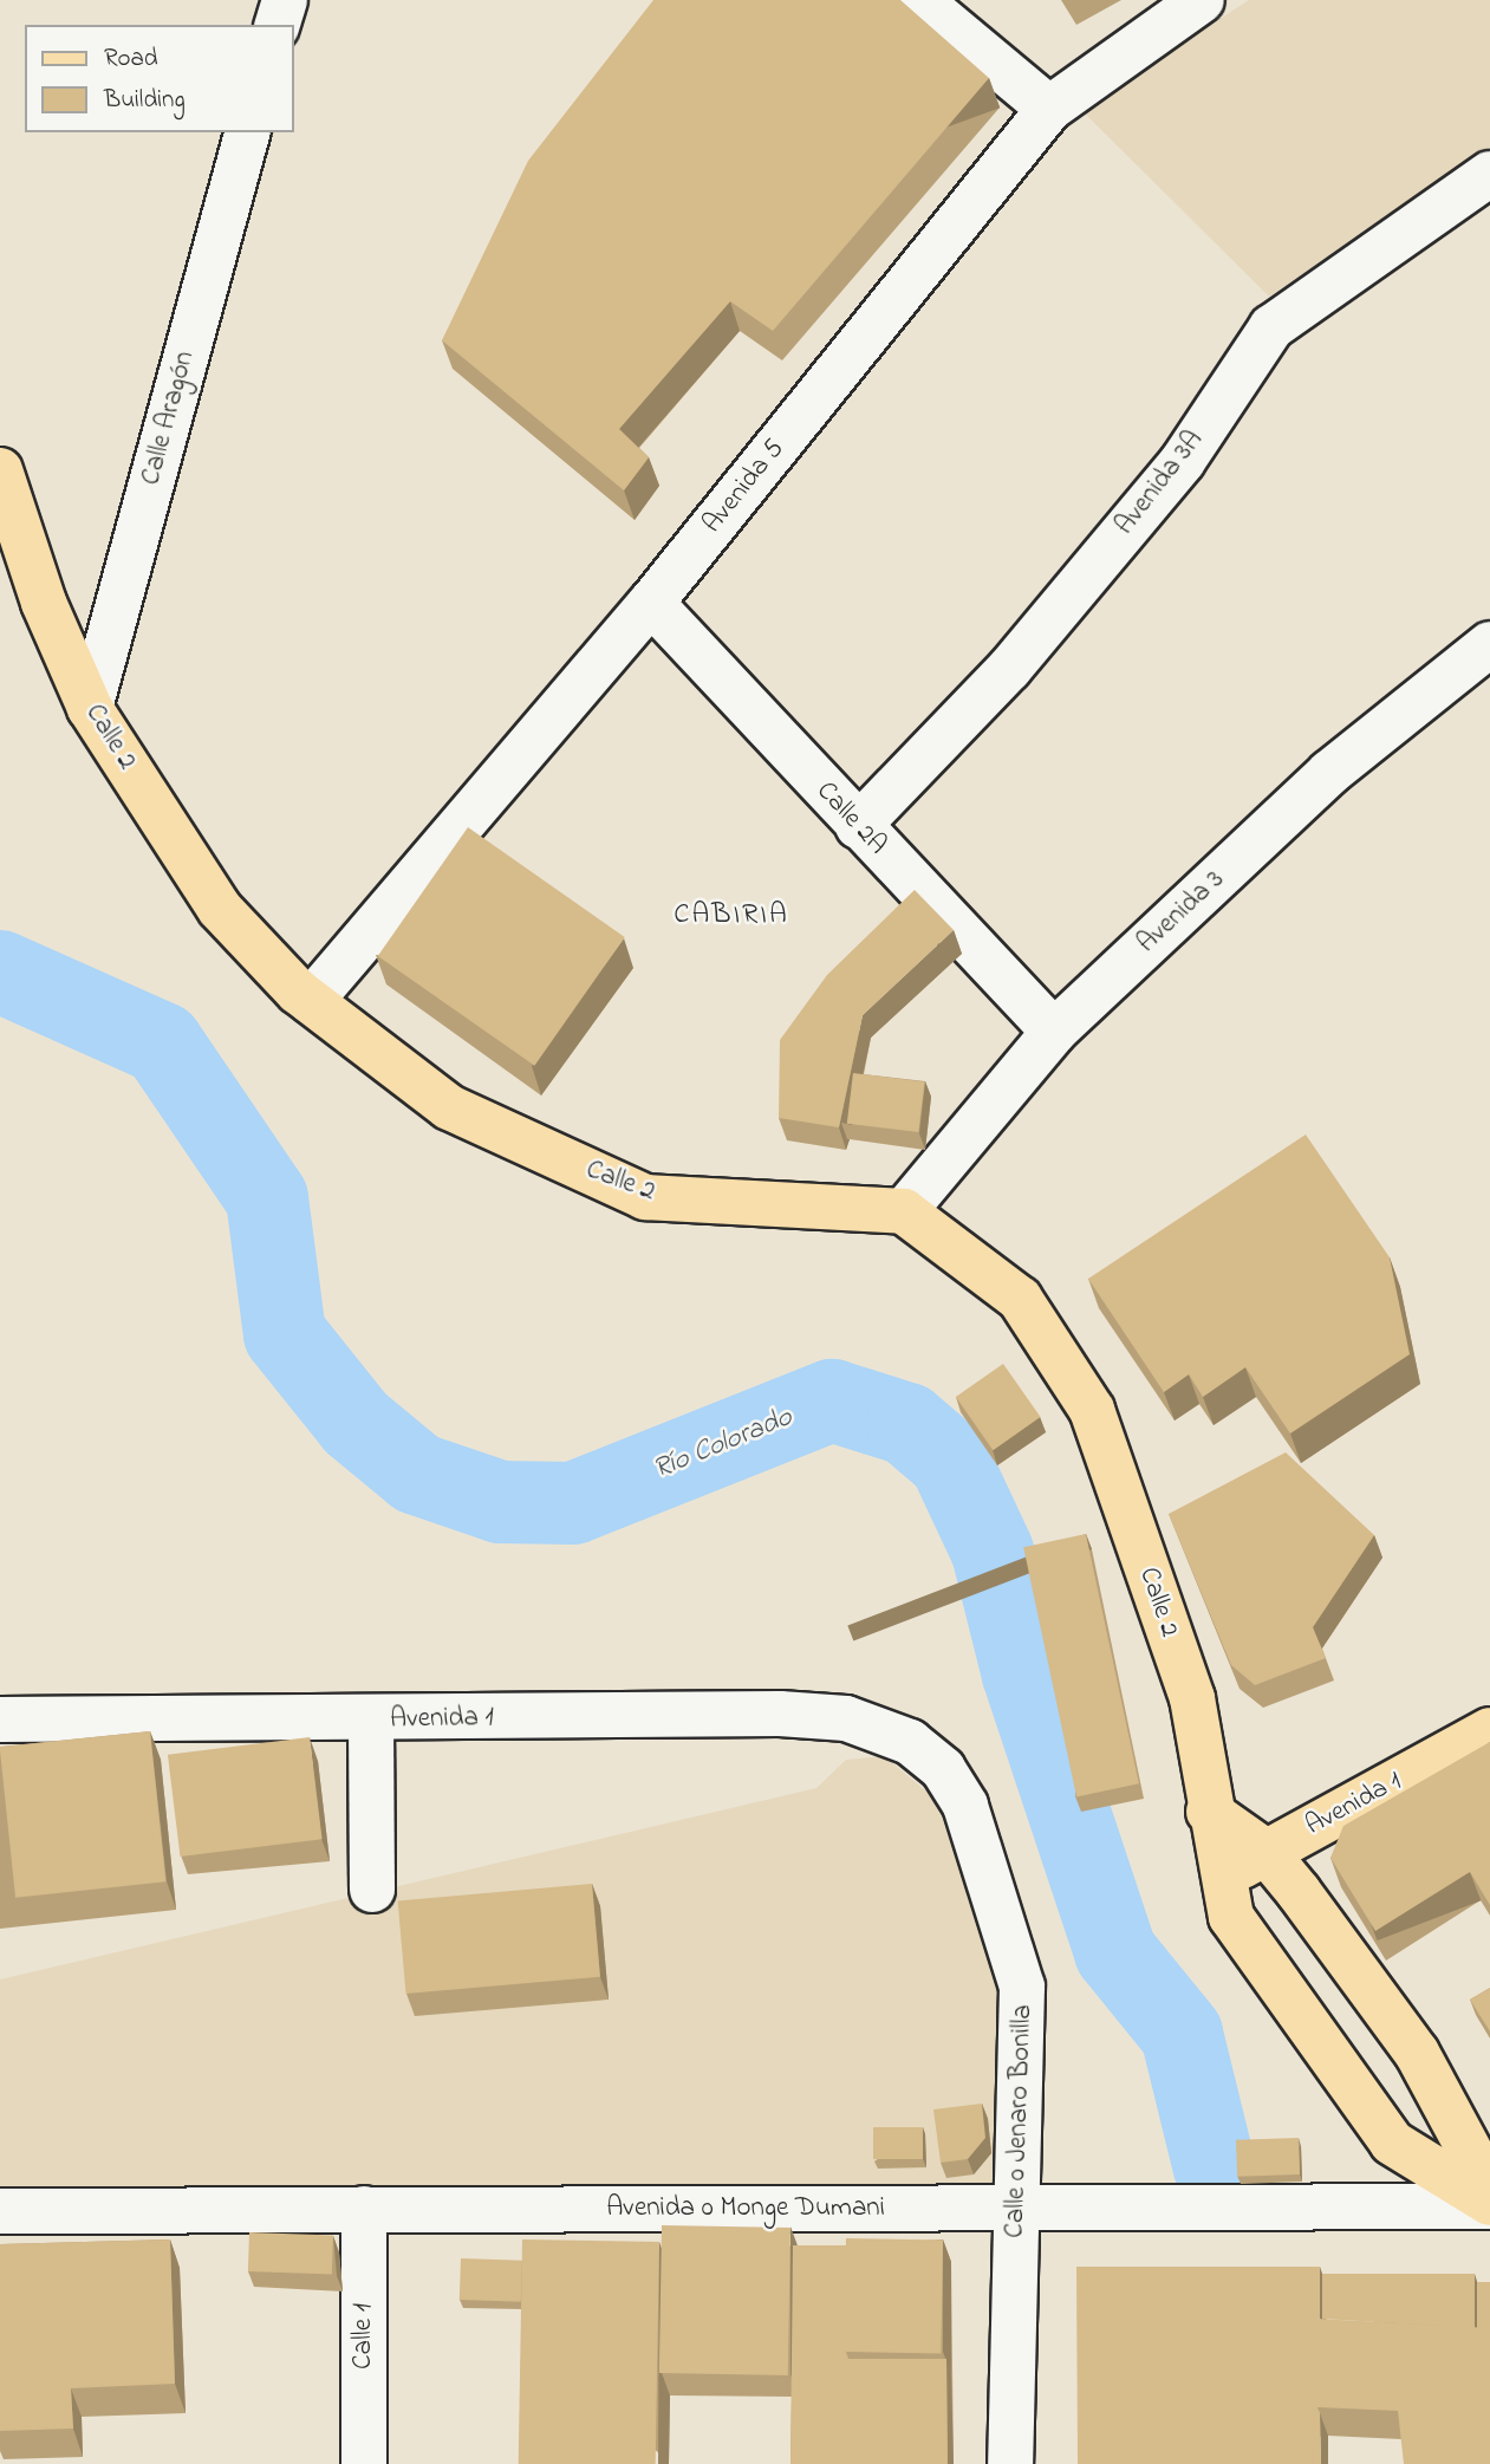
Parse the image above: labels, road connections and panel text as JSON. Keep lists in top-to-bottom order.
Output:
{
  "streets": {
    "main road": ["Calle 2", "Avenida 1"],
    "street": [
      "Calle Aragón",
      "Avenida 3A",
      "Avenida 5",
      "Calle 2A",
      "Avenida 3",
      "Calle 0 Jenaro Bonilla",
      "Avenida 0 Monge Dumani",
      "Calle 1"
    ]
  },
  "crossings": [
    ["Calle Aragón", "Calle 2"],
    ["Avenida 3A", "Calle 2A"],
    ["Avenida 5", "Calle 2"],
    ["Avenida 5", "Calle 2A"],
    ["Calle 2", "Avenida 3"],
    ["Calle 2", "Avenida 1"],
    ["Calle 2", "Avenida 0 Monge Dumani"],
    ["Calle 2A", "Avenida 3"],
    ["Avenida 1", "Calle 0 Jenaro Bonilla"],
    ["Calle 0 Jenaro Bonilla", "Avenida 0 Monge Dumani"],
    ["Avenida 0 Monge Dumani", "Calle 1"]
  ],
  "districts": ["CABIRIA"],
  "water": ["Río Colorado"],
  "legend": ["Road", "Building"]
}
